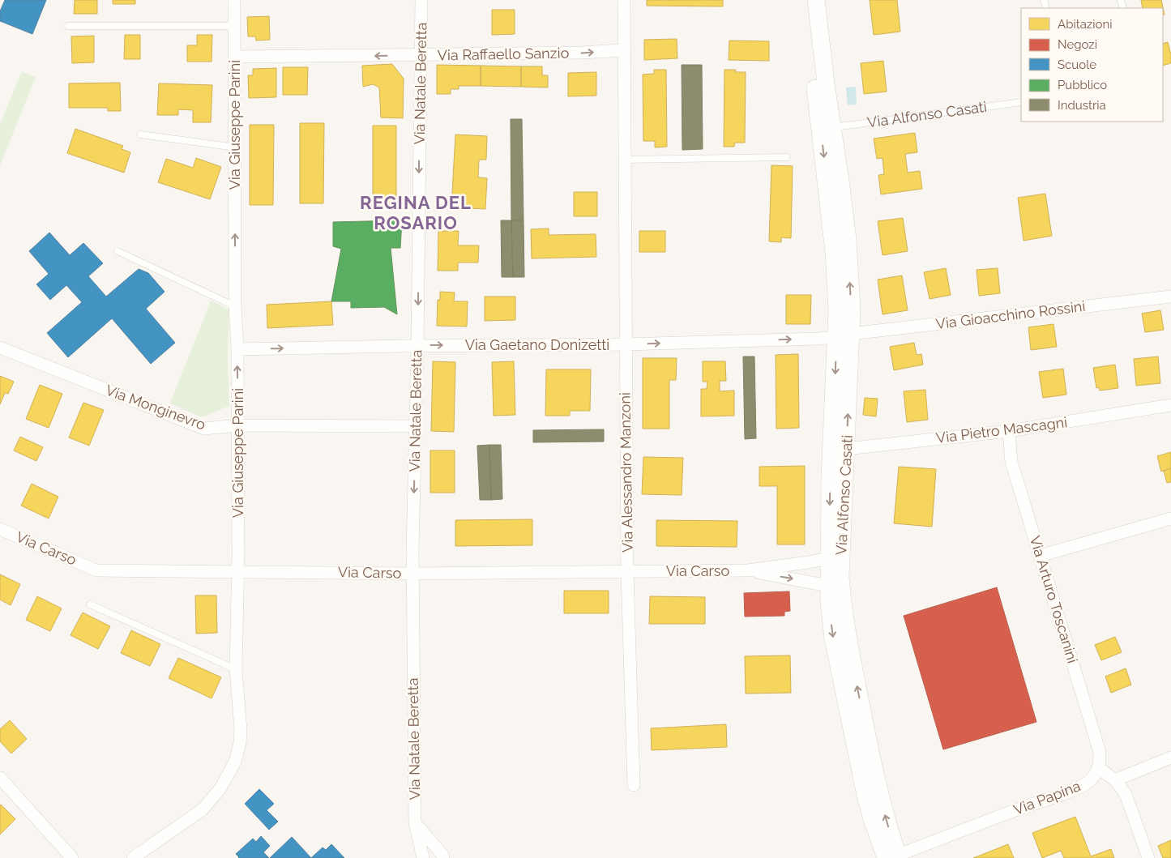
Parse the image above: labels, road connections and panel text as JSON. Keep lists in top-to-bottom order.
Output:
{
  "streets": {
    "main road": ["Via Alfonso Casati"],
    "street": [
      "Via Raffaello Sanzio",
      "Via Natale Beretta",
      "Via Giuseppe Parini",
      "Via Gioacchino Rossini",
      "Via Gaetano Donizetti",
      "Via Monginevro",
      "Via Pietro Mascagni",
      "Via Alessandro Manzoni",
      "Via Carso",
      "Via Arturo Toscanini",
      "Via Papina"
    ]
  },
  "crossings": [
    ["Via Raffaello Sanzio", "Via Natale Beretta"],
    ["Via Raffaello Sanzio", "Via Giuseppe Parini"],
    ["Via Raffaello Sanzio", "Via Alessandro Manzoni"],
    ["Via Natale Beretta", "Via Gaetano Donizetti"],
    ["Via Natale Beretta", "Via Monginevro"],
    ["Via Natale Beretta", "Via Carso"],
    ["Via Alfonso Casati", "Via Gioacchino Rossini"],
    ["Via Alfonso Casati", "Via Gaetano Donizetti"],
    ["Via Alfonso Casati", "Via Pietro Mascagni"],
    ["Via Alfonso Casati", "Via Carso"],
    ["Via Alfonso Casati", "Via Papina"],
    ["Via Giuseppe Parini", "Via Gaetano Donizetti"],
    ["Via Giuseppe Parini", "Via Monginevro"],
    ["Via Giuseppe Parini", "Via Carso"],
    ["Via Gioacchino Rossini", "Via Gaetano Donizetti"],
    ["Via Gaetano Donizetti", "Via Alessandro Manzoni"],
    ["Via Pietro Mascagni", "Via Arturo Toscanini"],
    ["Via Alessandro Manzoni", "Via Carso"],
    ["Via Arturo Toscanini", "Via Papina"]
  ],
  "one_way": ["Via Natale Beretta", "Via Gaetano Donizetti"],
  "districts": ["REGINA DEL ROSARIO"],
  "legend": [
    "Abitazioni",
    "Negozi",
    "Scuole",
    "Pubblico",
    "Industria"
  ]
}
